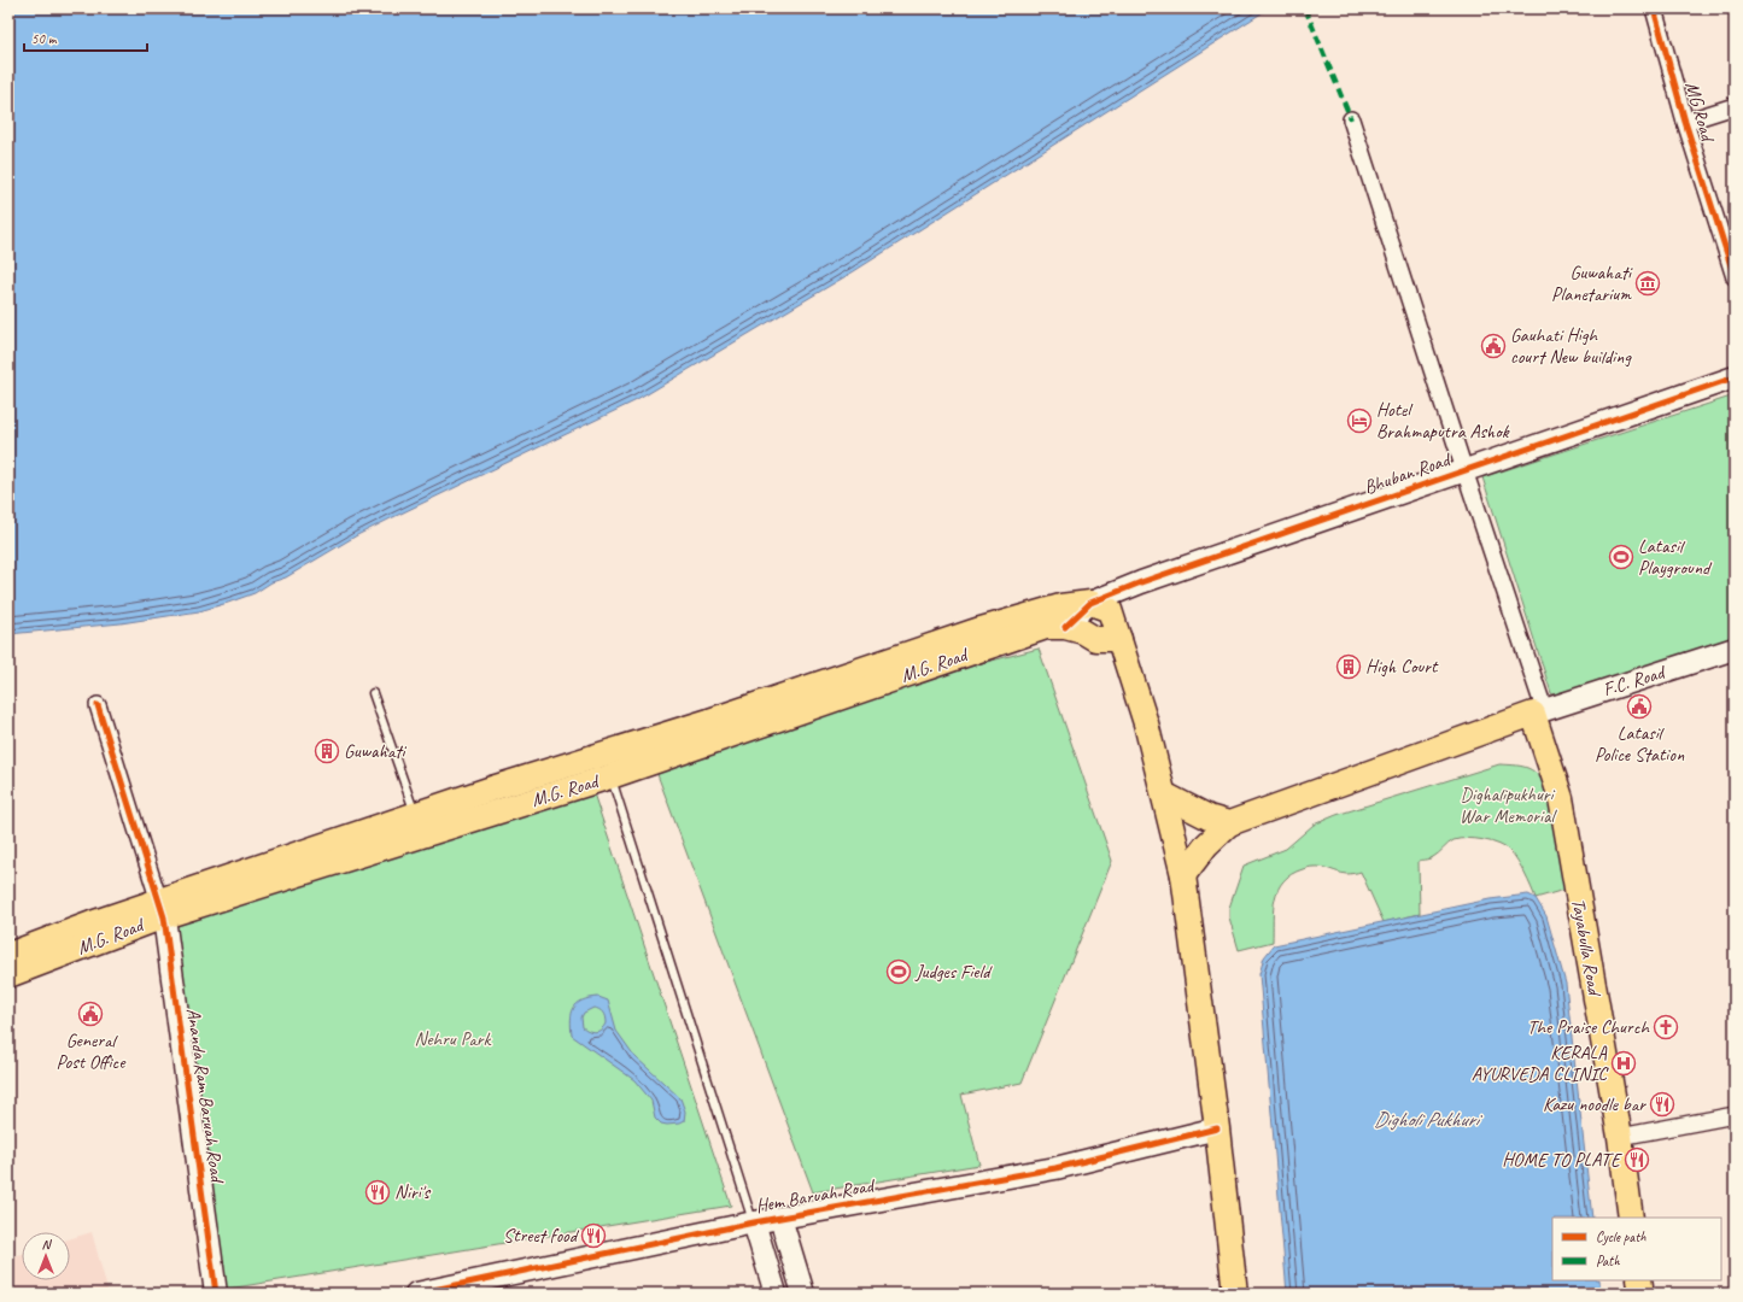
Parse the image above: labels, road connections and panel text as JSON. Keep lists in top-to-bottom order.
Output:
{
  "streets": {
    "main road": ["M.G. Road", "Tayabulla Road"],
    "street": [
      "MG Road",
      "Bhuban Road",
      "F.C. Road",
      "Ananda Ram Baruah Road",
      "Hem Baruah Road"
    ]
  },
  "crossings": [
    ["M.G. Road", "Ananda Ram Baruah Road"],
    ["F.C. Road", "Tayabulla Road"]
  ],
  "water": ["Digholi Pukhuri"],
  "parks": ["Dighalipukhuri War Memorial", "Nehru Park"],
  "places": {
    "museum": ["Guwahati Planetarium"],
    "public building": ["Gauhati High court New building", "Latasil Police Station", "General Post Office"],
    "hotel": ["Hotel Brahmaputra Ashok"],
    "sports": ["Latasil Playground", "Judges Field"],
    "building": ["High Court", "Guwahati"],
    "church": ["The Praise Church"],
    "hospital": ["KERALA AYURVEDA CLINIC"],
    "restaurant": [
      "Kazu noodle bar",
      "HOME TO PLATE",
      "Niri's",
      "Street food"
    ]
  },
  "legend": ["Cycle path", "Path"],
  "scale_bar": "50 m",
  "north": "top"
}
